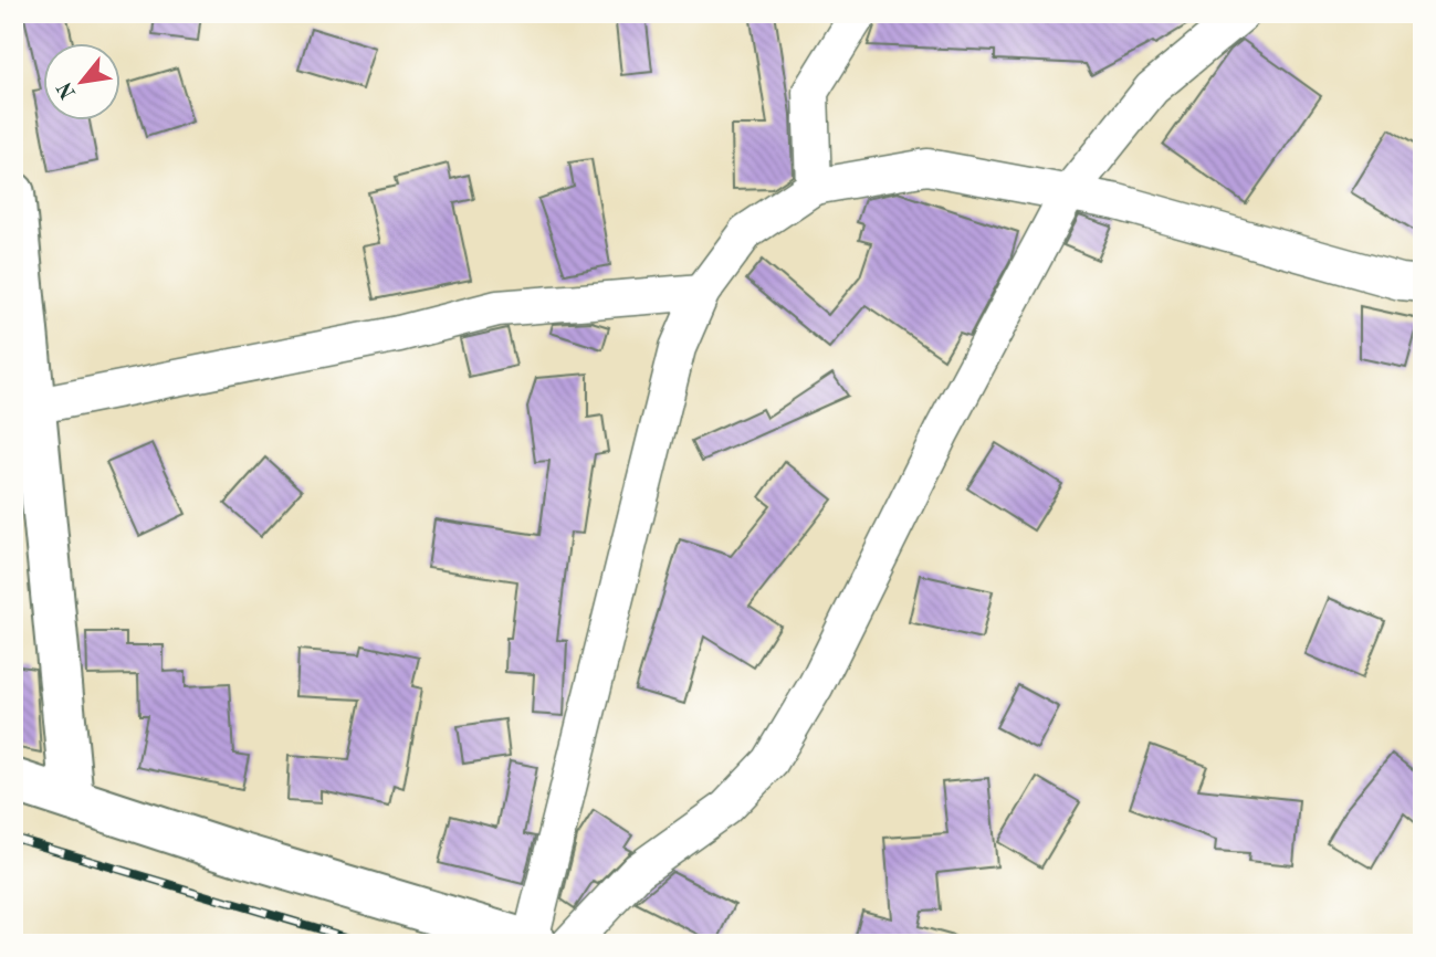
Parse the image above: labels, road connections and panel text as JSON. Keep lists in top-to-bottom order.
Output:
{
  "north": "bottom left"
}
